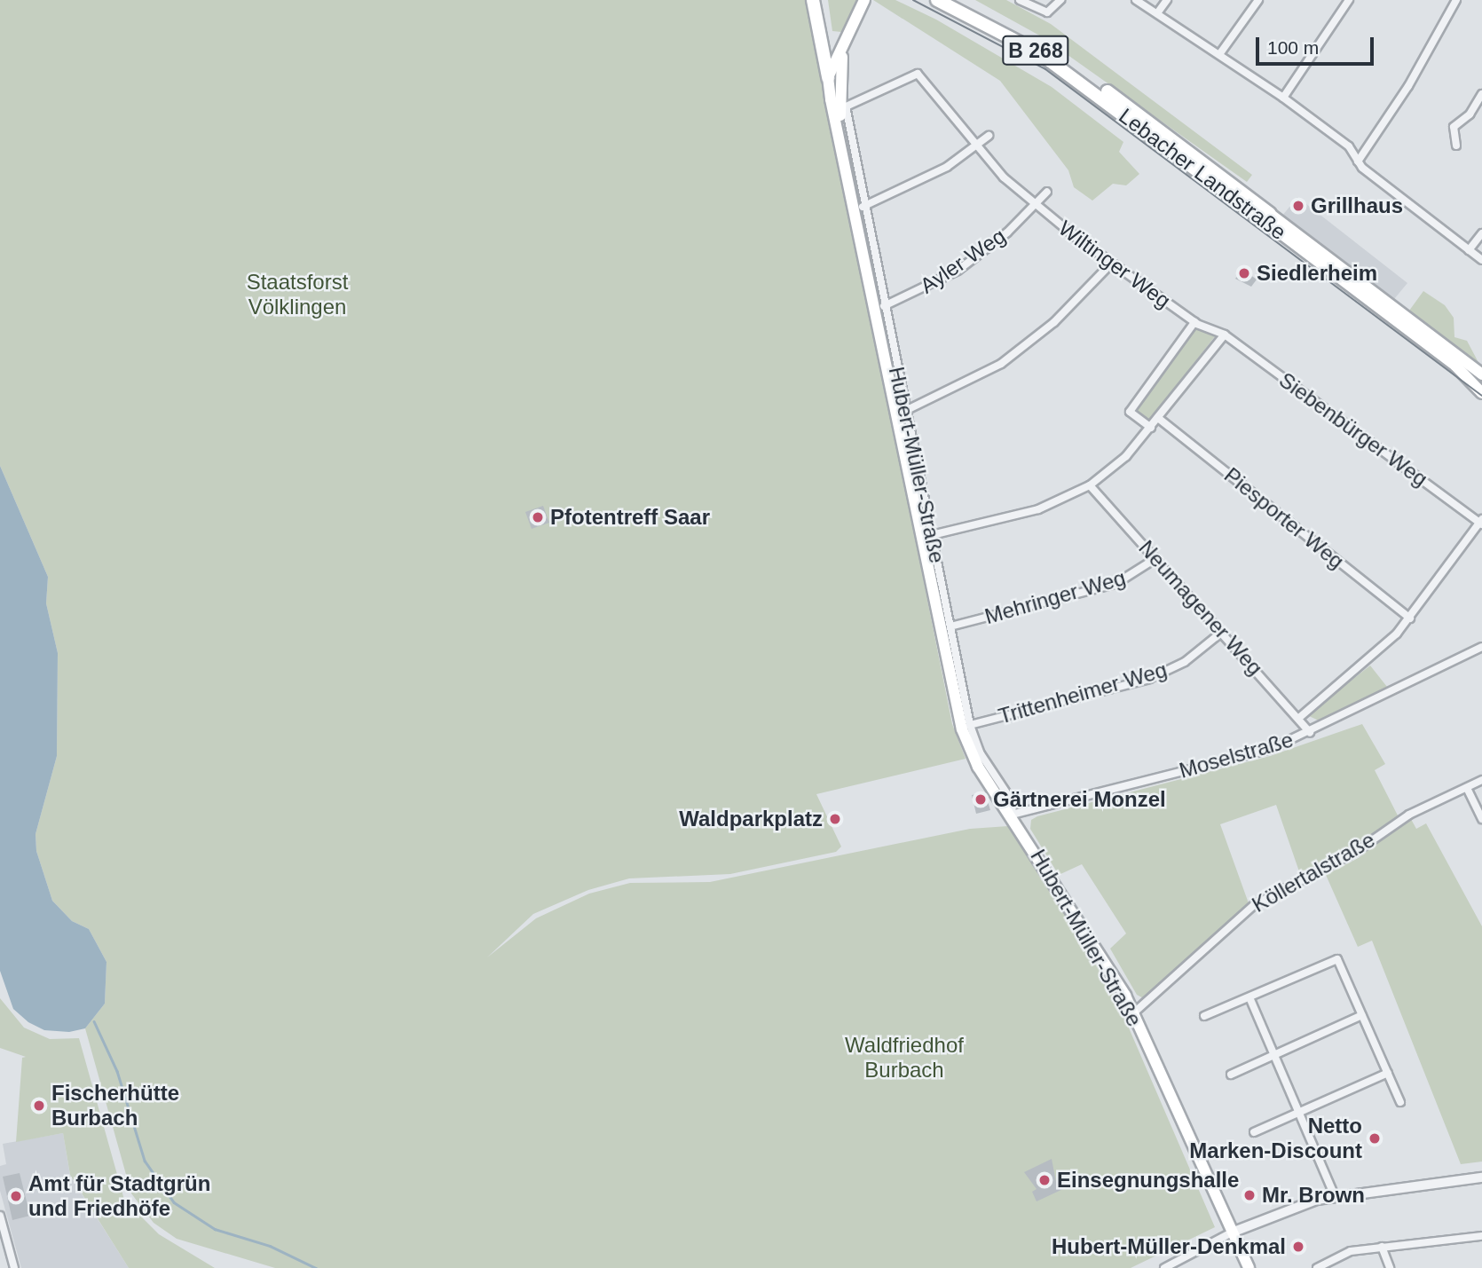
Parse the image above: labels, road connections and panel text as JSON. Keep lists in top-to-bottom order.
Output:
{
  "streets": {
    "highway": ["B 268", "Lebacher Landstraße"],
    "main road": ["Hubert-Müller-Straße"],
    "street": [
      "Ayler Weg",
      "Wiltinger Weg",
      "Siebenbürger Weg",
      "Piesporter Weg",
      "Mehringer Weg",
      "Neumagener Weg",
      "Trittenheimer Weg",
      "Moselstraße",
      "Köllertalstraße"
    ]
  },
  "crossings": [
    ["Ayler Weg", "Wiltinger Weg"],
    ["Ayler Weg", "Hubert-Müller-Straße"],
    ["Wiltinger Weg", "Siebenbürger Weg"],
    ["Wiltinger Weg", "Hubert-Müller-Straße"],
    ["Hubert-Müller-Straße", "Mehringer Weg"],
    ["Hubert-Müller-Straße", "Trittenheimer Weg"],
    ["Hubert-Müller-Straße", "Moselstraße"],
    ["Hubert-Müller-Straße", "Köllertalstraße"],
    ["Mehringer Weg", "Neumagener Weg"],
    ["Neumagener Weg", "Trittenheimer Weg"],
    ["Neumagener Weg", "Moselstraße"]
  ],
  "parks": ["Staatsforst Völklingen", "Waldfriedhof Burbach"],
  "places": [
    "Grillhaus",
    "Siedlerheim",
    "Pfotentreff Saar",
    "Gärtnerei Monzel",
    "Waldparkplatz",
    "Fischerhütte Burbach",
    "Netto Marken-Discount",
    "Einsegnungshalle",
    "Mr. Brown",
    "Amt für Stadtgrün und Friedhöfe",
    "Hubert-Müller-Denkmal"
  ],
  "scale_bar": "100 m"
}
